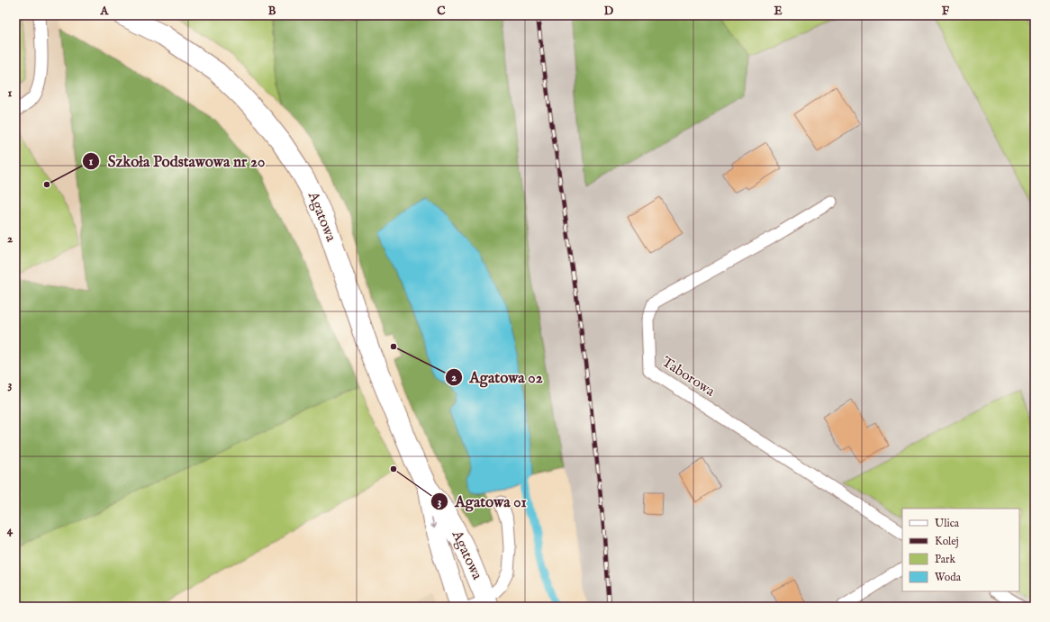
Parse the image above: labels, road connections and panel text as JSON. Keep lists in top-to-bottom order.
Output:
{
  "streets": {
    "street": ["Agatowa"],
    "lane": ["Taborowa"]
  },
  "places": ["Szkoła Podstawowa nr 20", "Agatowa 02", "Agatowa 01"],
  "legend": [
    "Ulica",
    "Kolej",
    "Park",
    "Woda"
  ],
  "grid": {
    "columns": [
      "A",
      "B",
      "C",
      "D",
      "E",
      "F"
    ],
    "rows": [
      "1",
      "2",
      "3",
      "4"
    ]
  }
}
